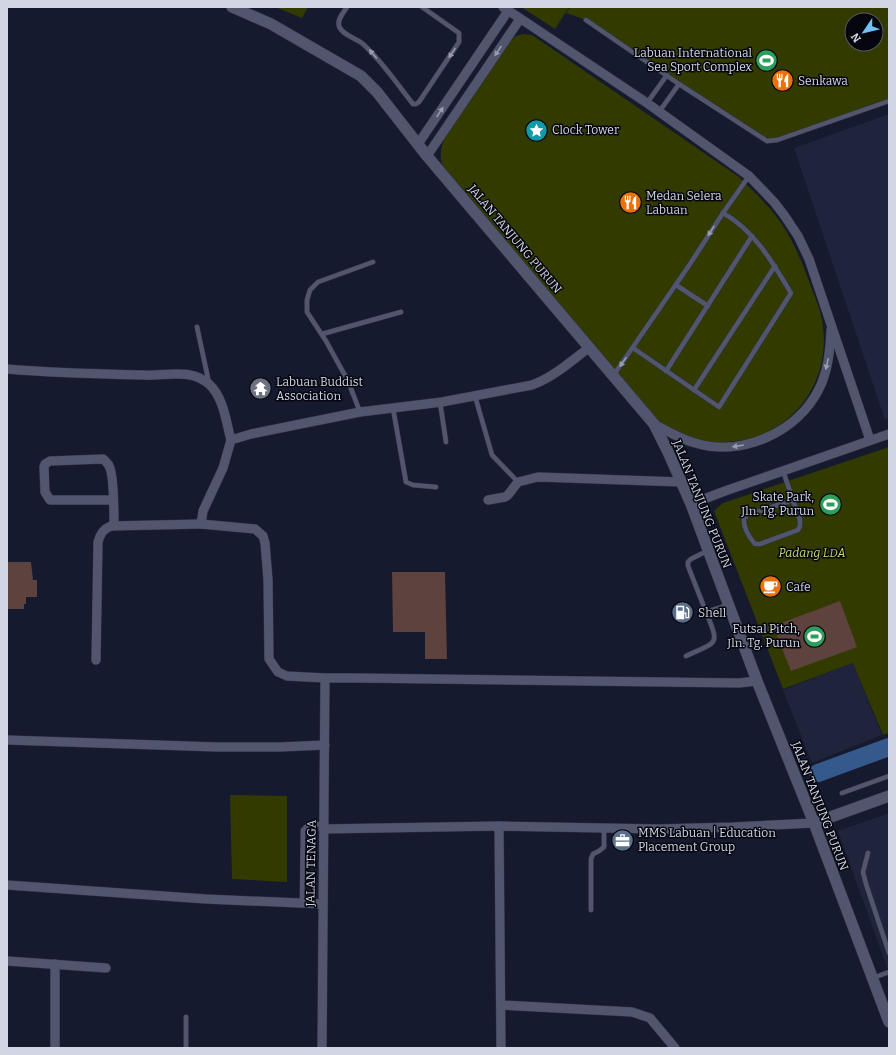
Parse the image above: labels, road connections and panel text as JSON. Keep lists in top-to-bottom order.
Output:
{
  "streets": {
    "street": ["JALAN TANJUNG PURUN", "JALAN TENAGA"]
  },
  "parks": ["Padang LDA"],
  "places": {
    "sports": ["Labuan International Sea Sport Complex", "Skate Park, Jln. Tg. Purun", "Futsal Pitch, Jln. Tg. Purun"],
    "restaurant": ["Senkawa", "Medan Selera Labuan"],
    "place": ["Clock Tower"],
    "temple": ["Labuan Buddist Association"],
    "cafe": ["Cafe"],
    "fuel station": ["Shell"],
    "office": ["MMS Labuan | Education Placement Group"]
  },
  "north": "bottom left"
}
